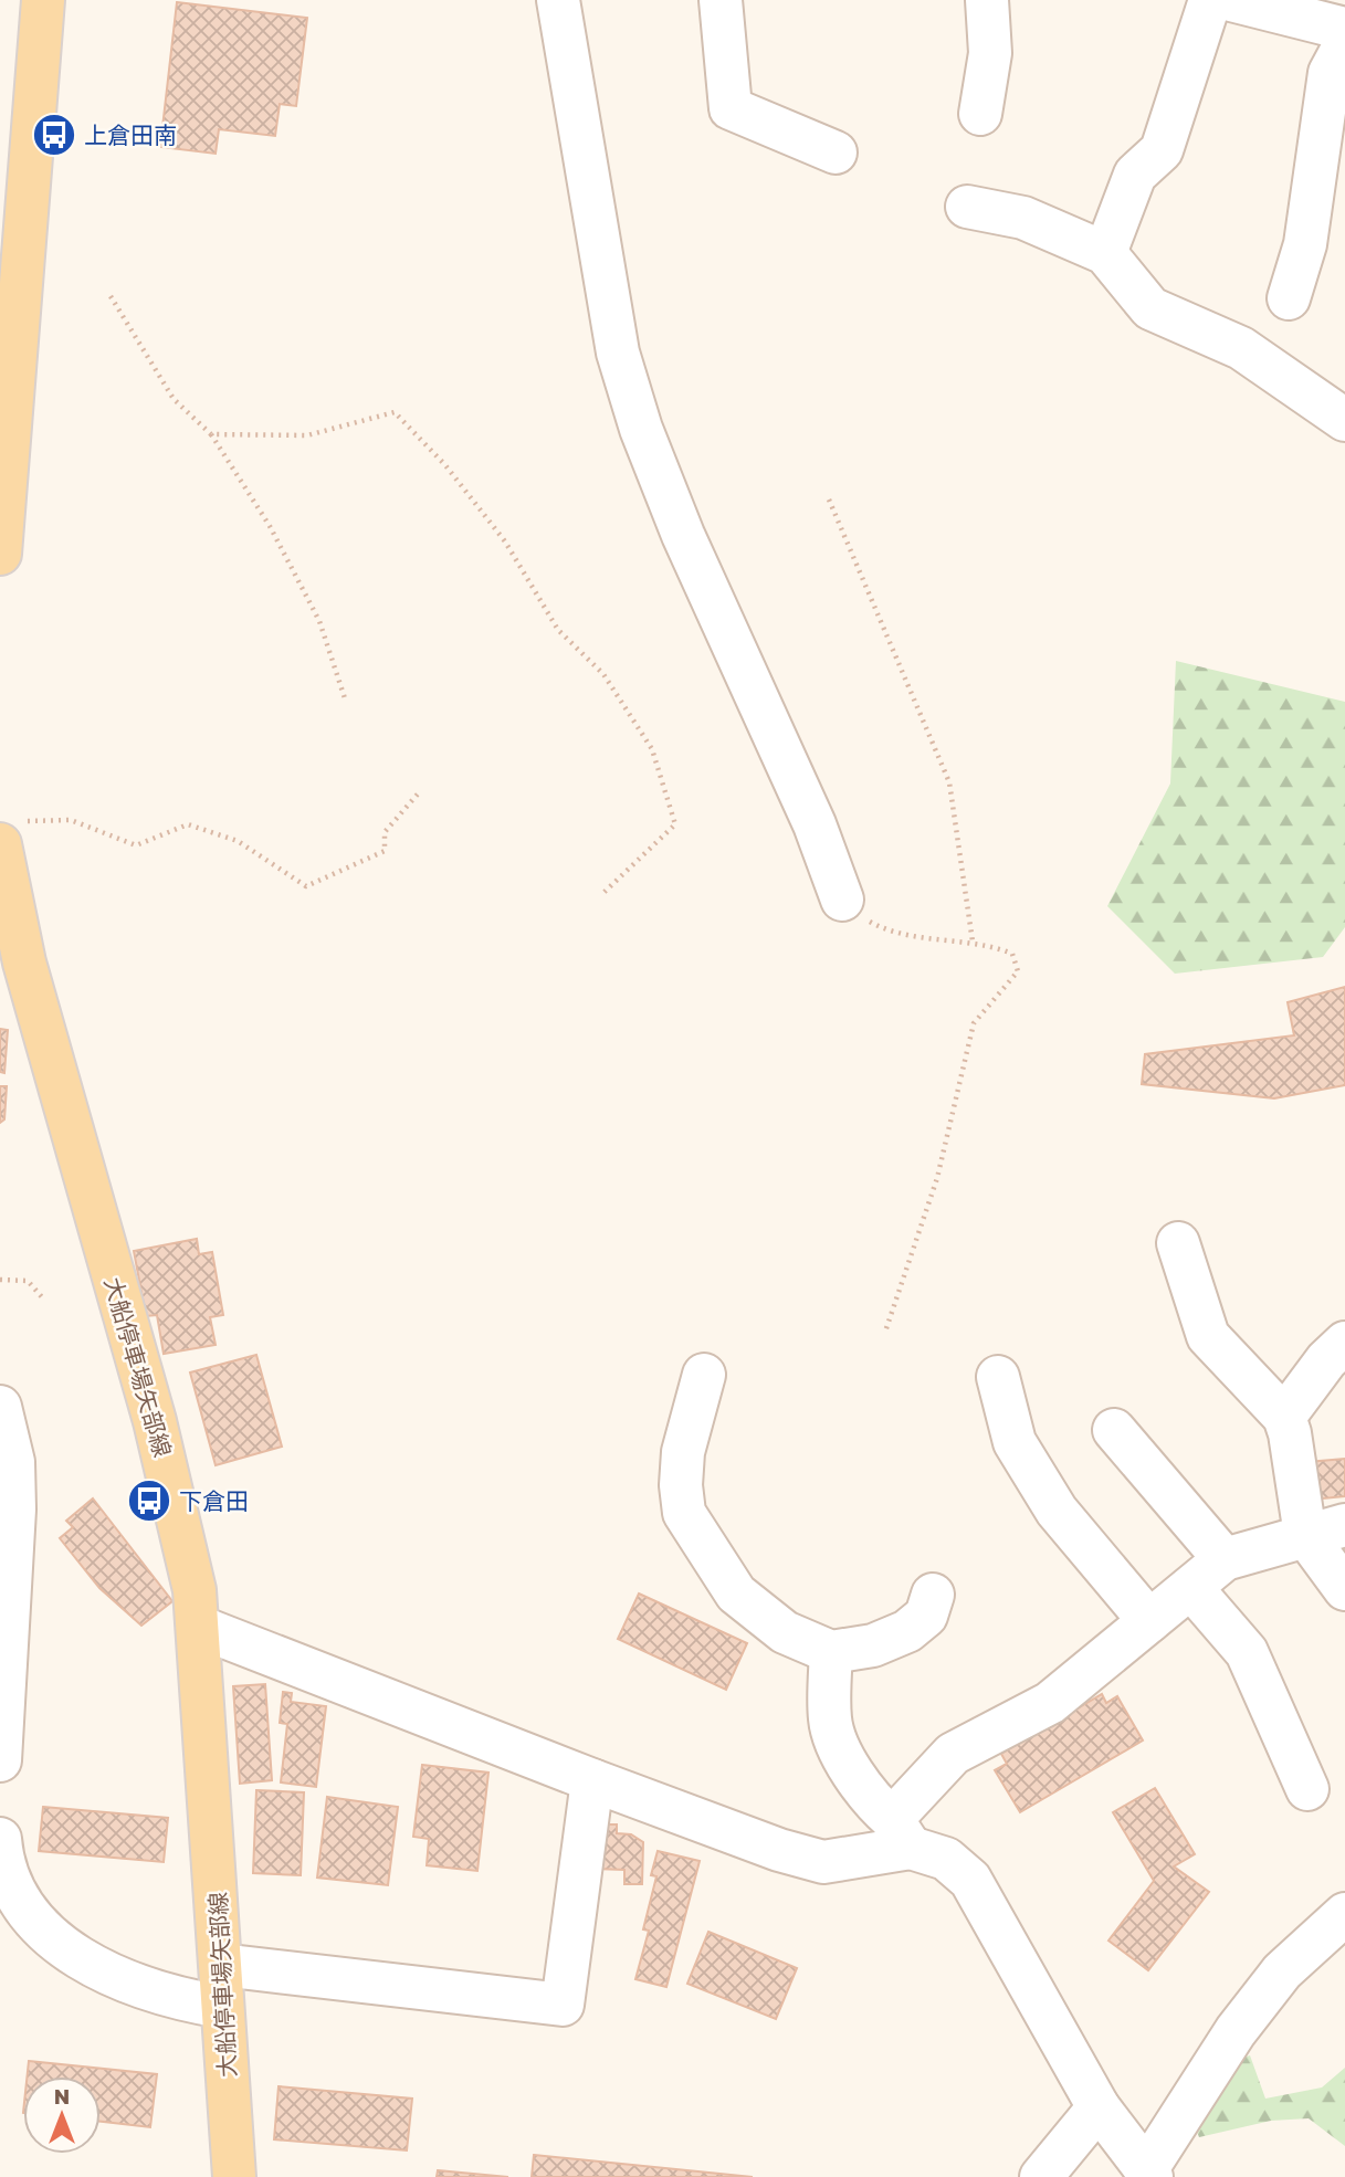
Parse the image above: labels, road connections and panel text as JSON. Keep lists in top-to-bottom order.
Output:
{
  "streets": {
    "main road": ["大船停車場矢部線"]
  },
  "places": {
    "bus stop": ["上倉田南", "下倉田"]
  },
  "north": "top"
}
